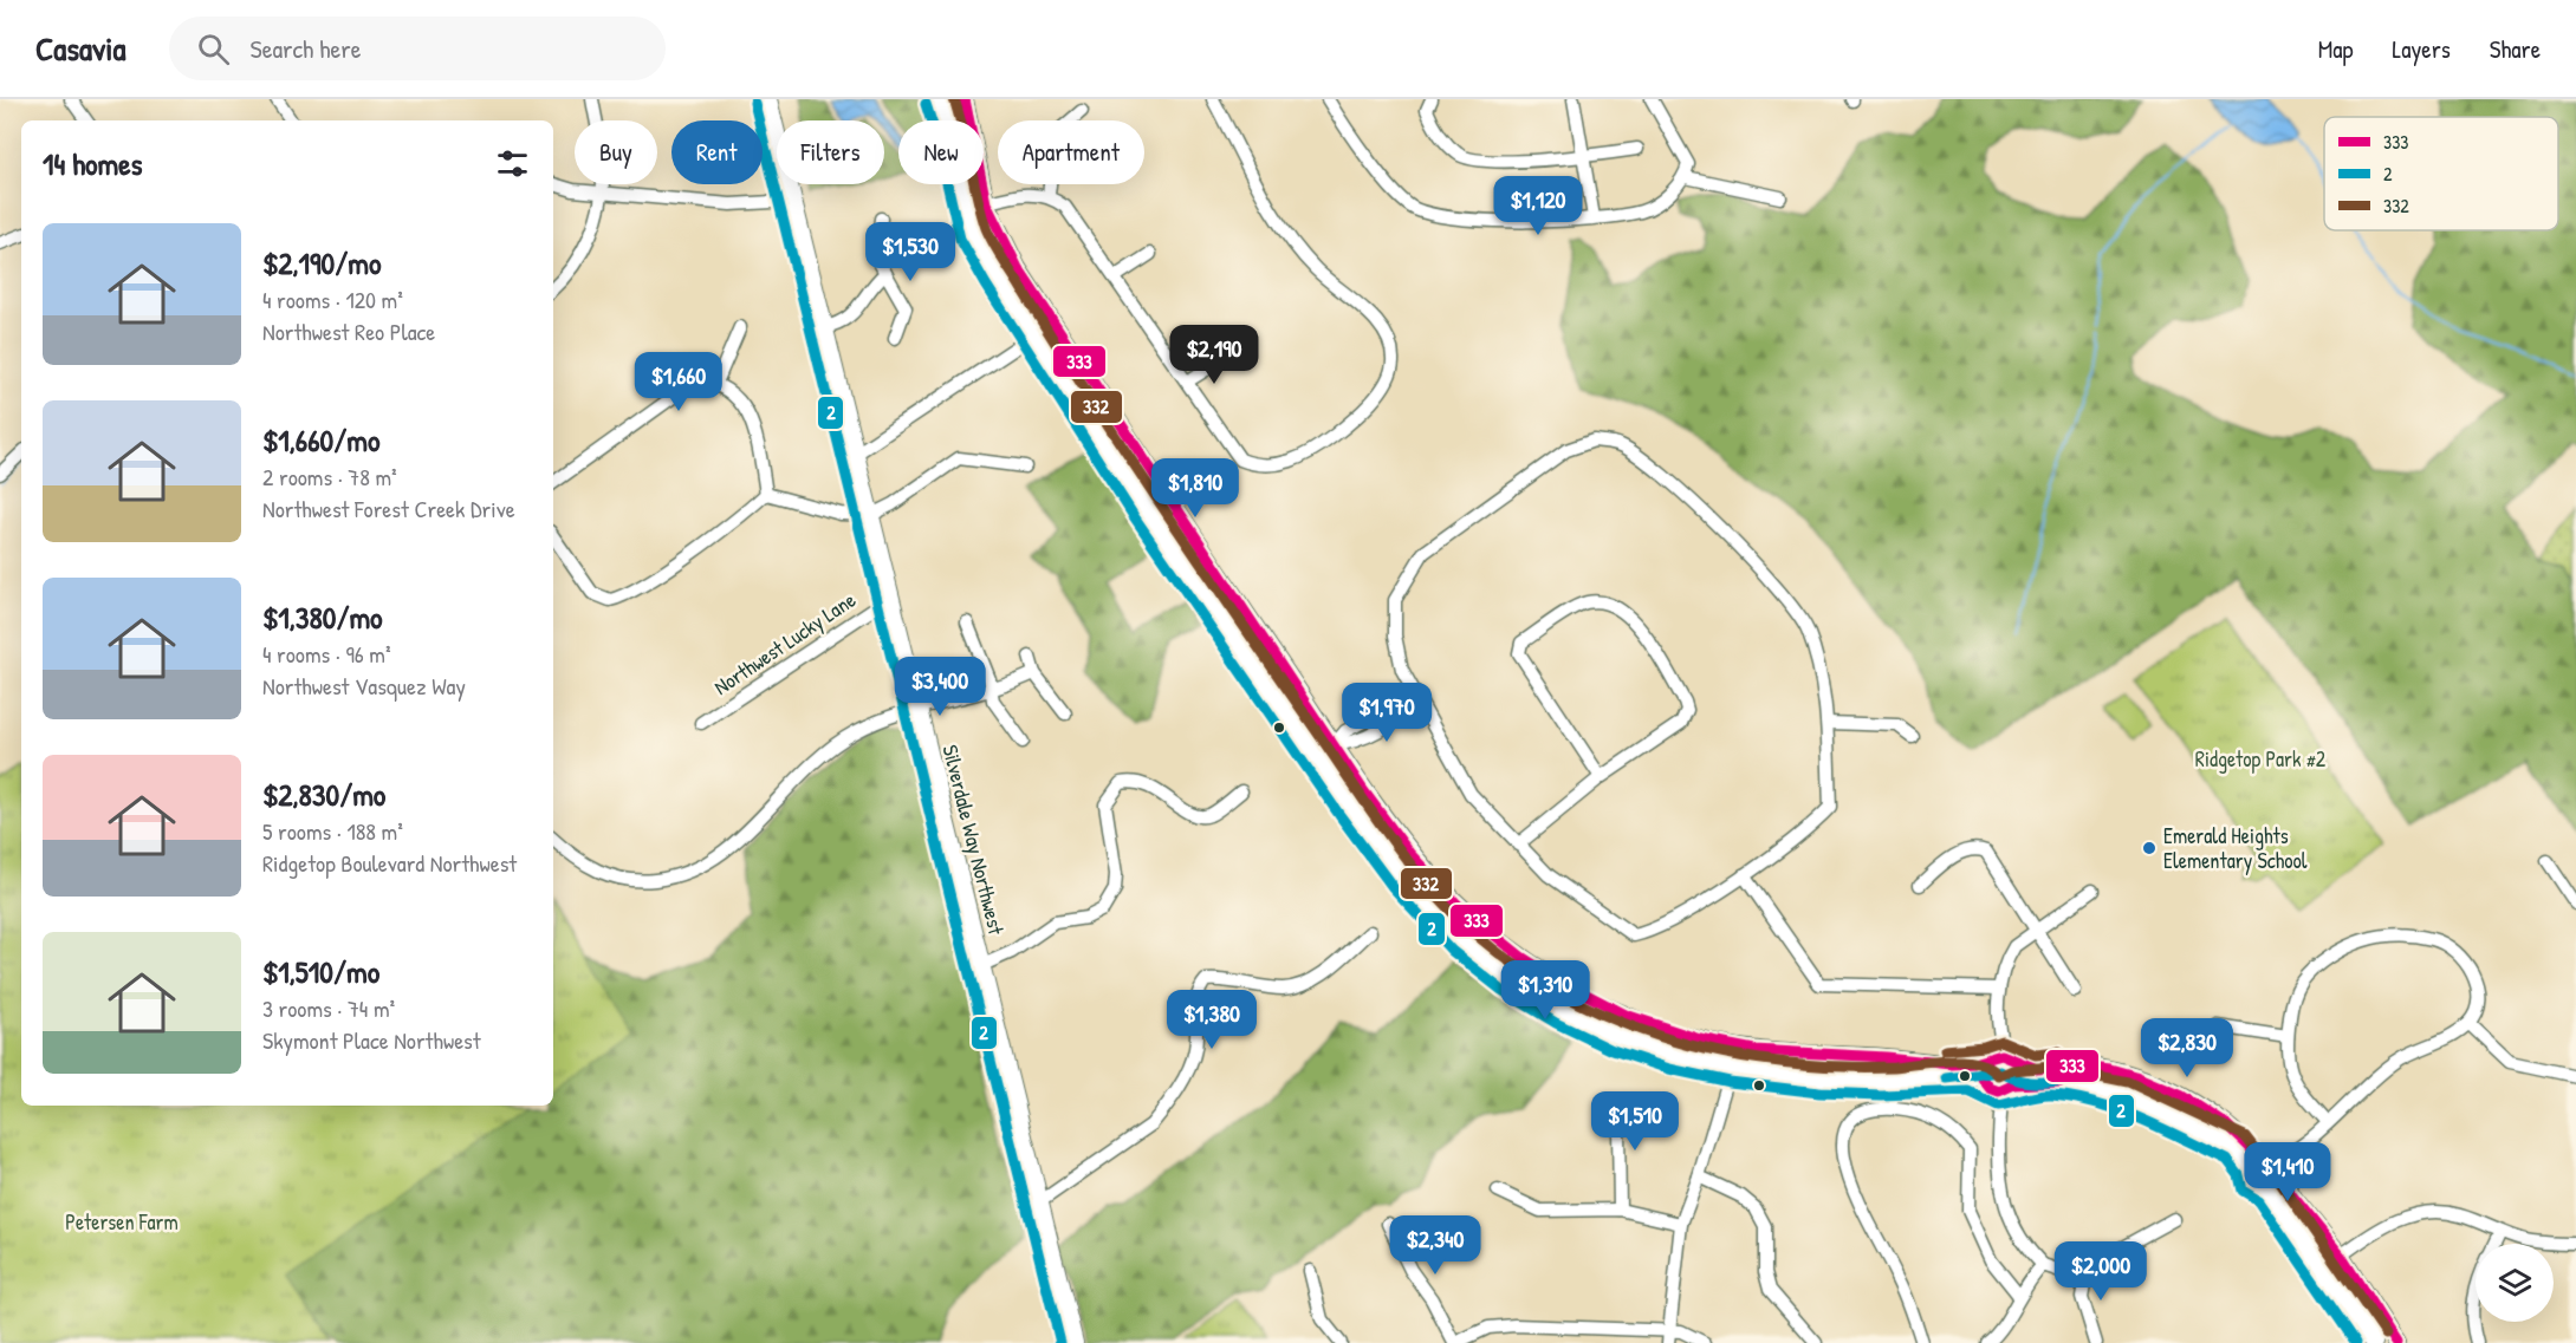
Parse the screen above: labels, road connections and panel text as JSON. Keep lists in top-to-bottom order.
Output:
{
  "streets": {
    "main road": ["Silverdale Way Northwest"],
    "street": ["Northwest Lucky Lane"]
  },
  "crossings": [
    ["Northwest Lucky Lane", "Silverdale Way Northwest"]
  ],
  "parks": ["Ridgetop Park #2", "Petersen Farm"],
  "places": ["Emerald Heights Elementary School"],
  "lines": ["transit line 333", "transit line 332", "transit line 2"],
  "legend": ["333", "2", "332"],
  "page": {
    "header": "Casavia",
    "search": "Search here",
    "nav": ["Map", "Layers", "Share"],
    "chip": [
      "Buy",
      "Rent",
      "Filters",
      "New",
      "Apartment"
    ],
    "heading": "14 homes",
    "price": [
      "$1,120",
      "$1,530",
      "$2,190",
      "$1,660",
      "$1,810",
      "$3,400",
      "$1,970",
      "$1,310",
      "$1,380",
      "$2,830",
      "$1,510",
      "$1,410",
      "$2,340",
      "$2,000"
    ],
    "list": [
      {
        "name": "$2,190/mo",
        "note": "4 rooms · 120 m² · Northwest Reo Place"
      },
      {
        "name": "$1,660/mo",
        "note": "2 rooms · 78 m² · Northwest Forest Creek Drive"
      },
      {
        "name": "$1,380/mo",
        "note": "4 rooms · 96 m² · Northwest Vasquez Way"
      },
      {
        "name": "$2,830/mo",
        "note": "5 rooms · 188 m² · Ridgetop Boulevard Northwest"
      },
      {
        "name": "$1,510/mo",
        "note": "3 rooms · 74 m² · Skymont Place Northwest"
      }
    ]
  }
}
